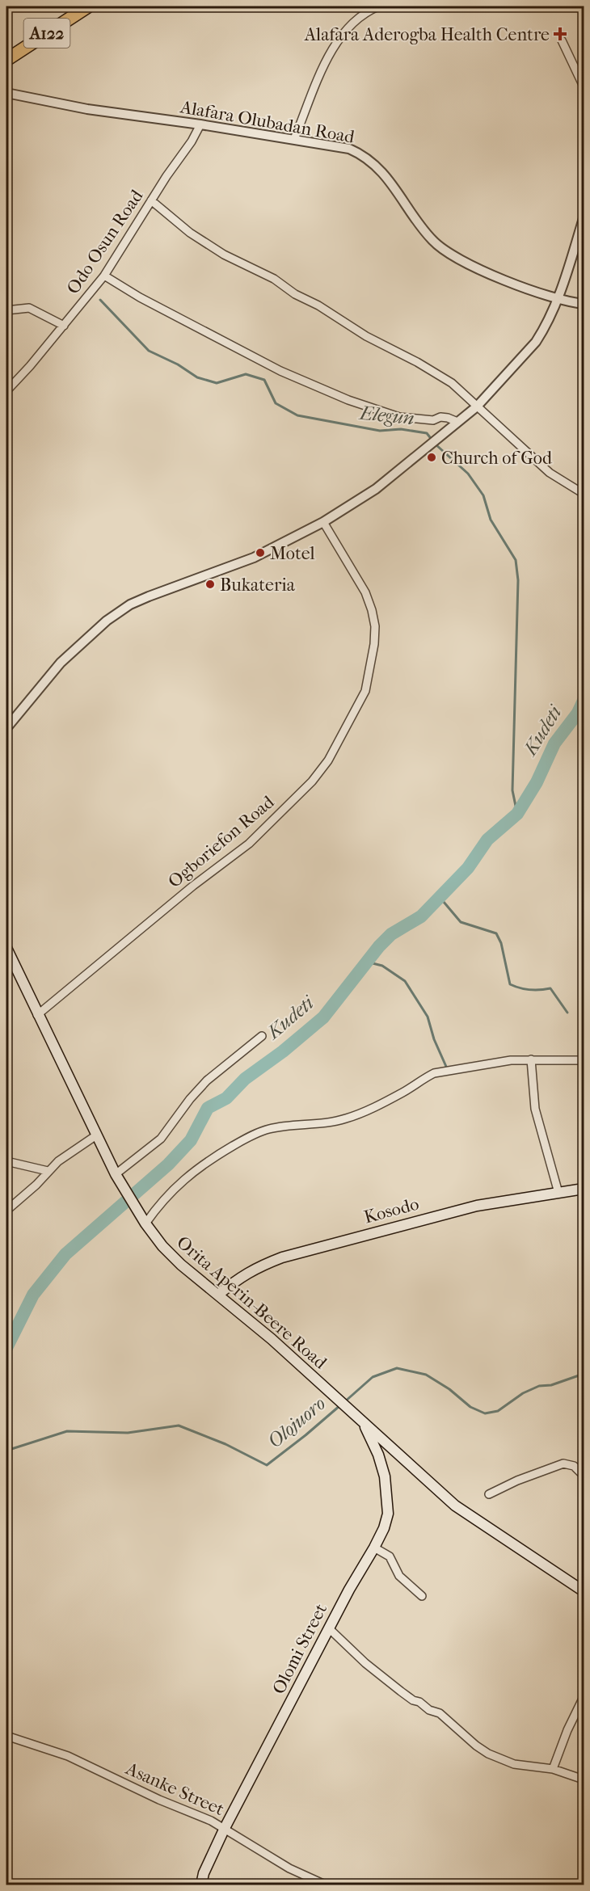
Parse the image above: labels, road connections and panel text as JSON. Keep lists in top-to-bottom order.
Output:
{
  "streets": {
    "highway": ["A122"],
    "main road": ["Kosodo", "Orita Aperin-Beere Road", "Olomi Street"],
    "street": [
      "Alafara Olubadan Road",
      "Odo Osun Road",
      "Ogboriefon Road",
      "Asanke Street"
    ]
  },
  "crossings": [
    ["Alafara Olubadan Road", "Odo Osun Road"],
    ["Ogboriefon Road", "Orita Aperin-Beere Road"],
    ["Kosodo", "Orita Aperin-Beere Road"],
    ["Orita Aperin-Beere Road", "Olomi Street"],
    ["Olomi Street", "Asanke Street"]
  ],
  "water": ["Elegun", "Kudeti", "Olojuoro"],
  "places": {
    "health": ["Alafara Aderogba Health Centre"],
    "other": ["Church of God", "Motel", "Bukateria"]
  }
}
